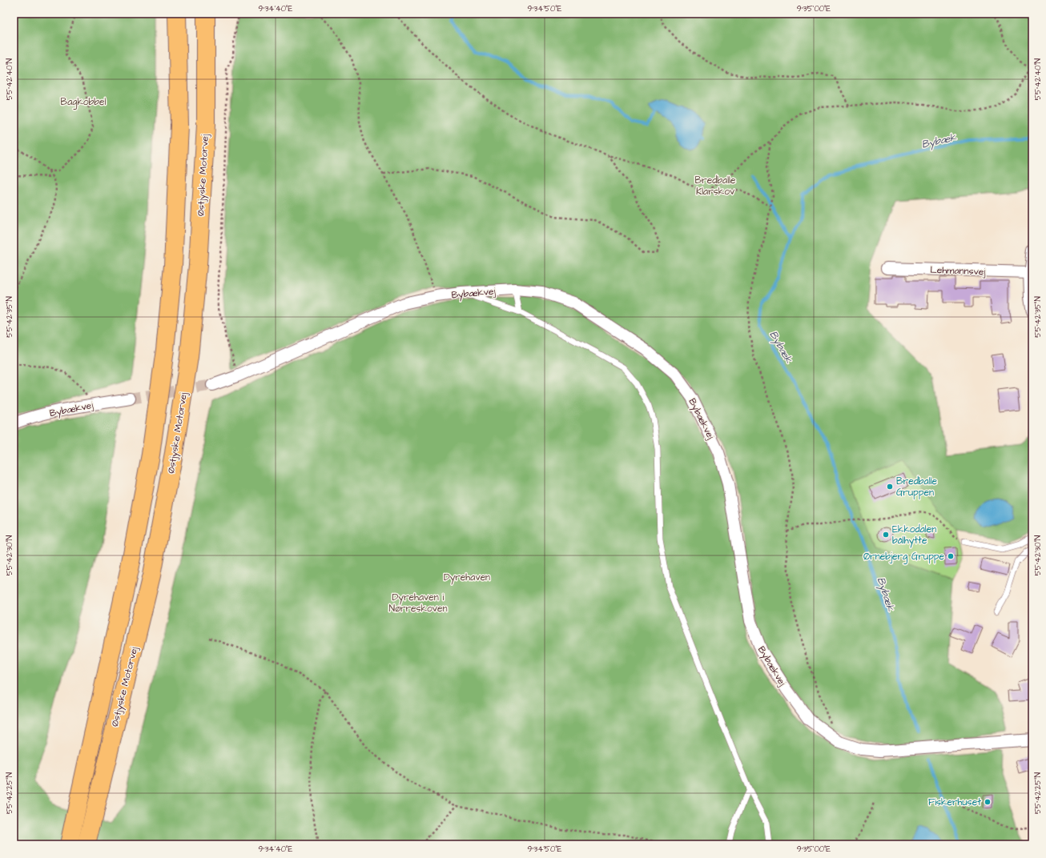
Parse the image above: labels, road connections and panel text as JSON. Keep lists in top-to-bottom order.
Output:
{
  "streets": {
    "highway": ["Østjyske Motorvej"],
    "street": ["Lehmannsvej", "Bybækvej"]
  },
  "water": ["Bybæk"],
  "parks": [
    "Bagkobbel",
    "Bredballe Klarskov",
    "Dyrehaven",
    "Dyrehaven i Nørreskoven"
  ],
  "places": [
    "Bredballe Gruppen",
    "Ekkodalen bålhytte",
    "Ørnebjerg Gruppe",
    "Fiskerhuset"
  ],
  "coordinates": [
    "9°34'40\"E",
    "9°34'50\"E",
    "9°35'00\"E",
    "55°42'40\"N",
    "55°42'35\"N",
    "55°42'30\"N",
    "55°42'25\"N"
  ]
}
